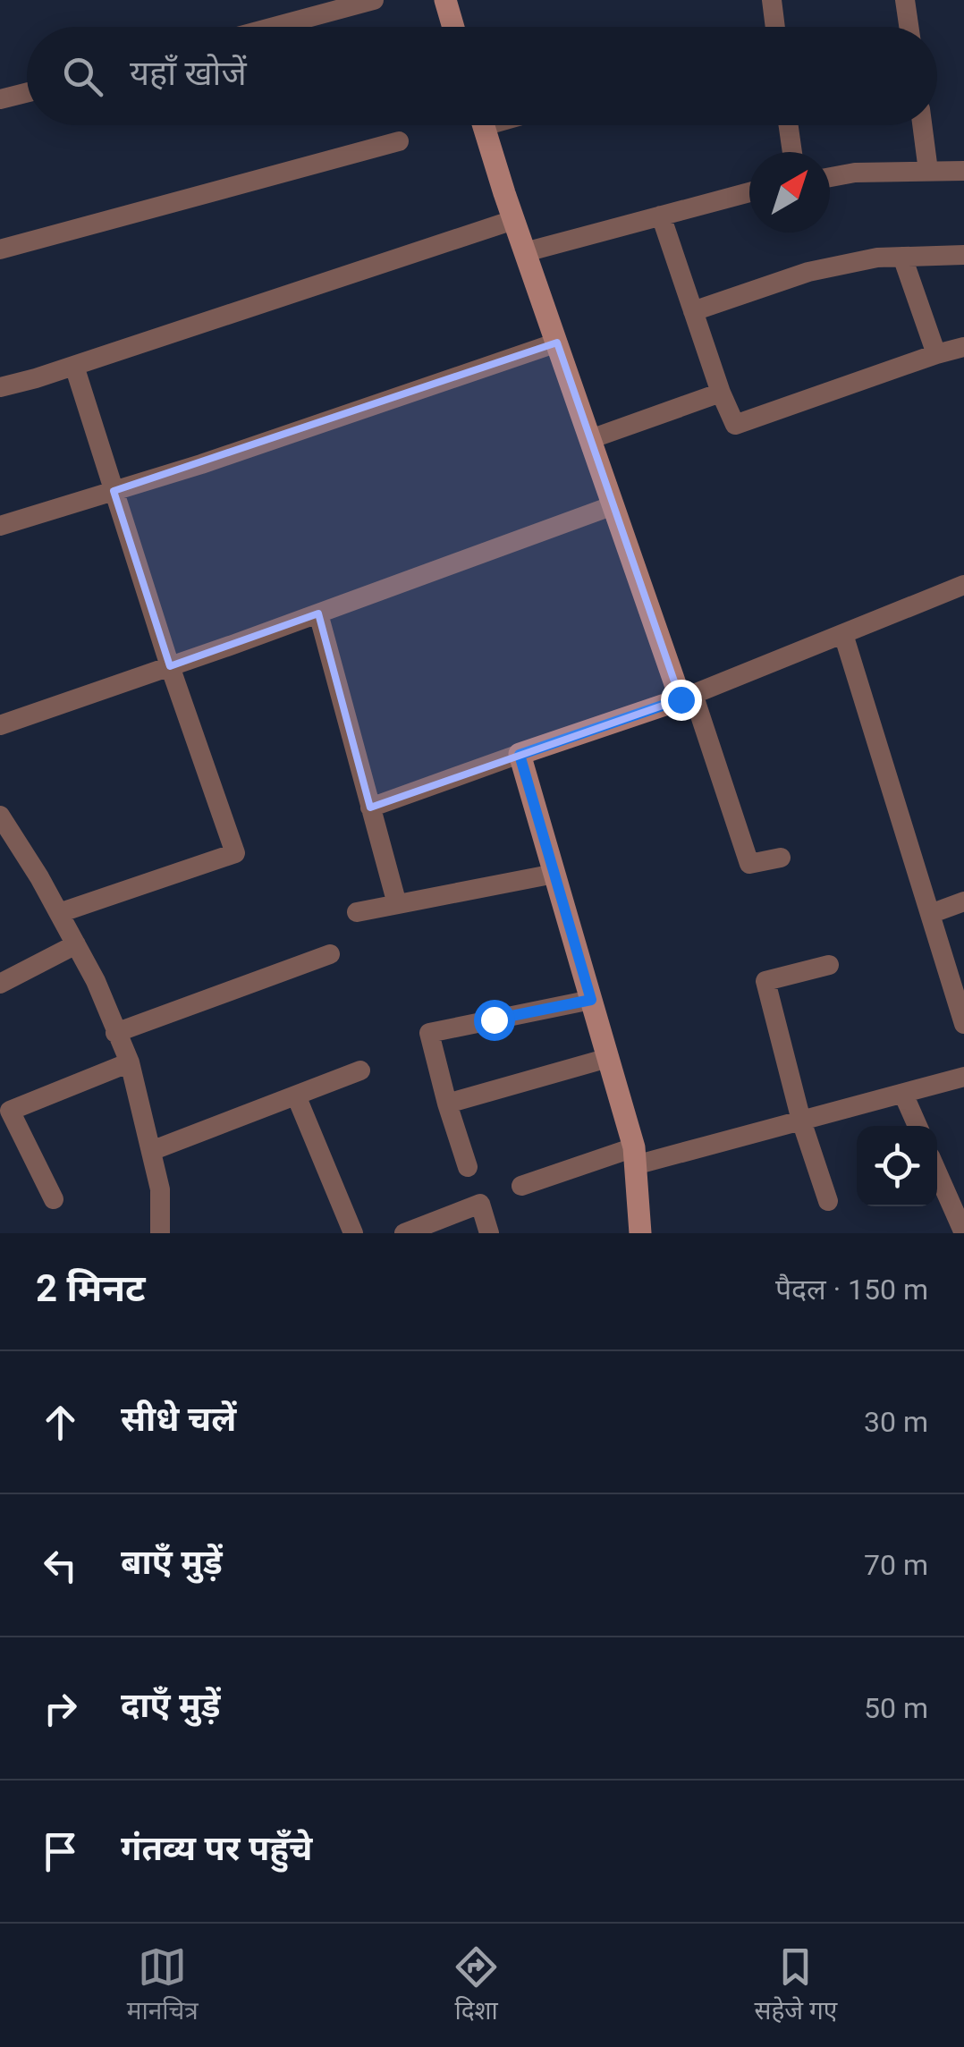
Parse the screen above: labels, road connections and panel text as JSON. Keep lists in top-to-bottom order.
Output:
{
  "north": "top right",
  "page": {
    "search": "यहाँ खोजें",
    "heading": ["2 मिनट", "पैदल · 150 m"],
    "list": [
      ["सीधे चलें", "30 m"],
      ["बाएँ मुड़ें", "70 m"],
      ["दाएँ मुड़ें", "50 m"],
      "गंतव्य पर पहुँचे"
    ],
    "nav": ["मानचित्र", "दिशा", "सहेजे गए"]
  }
}
